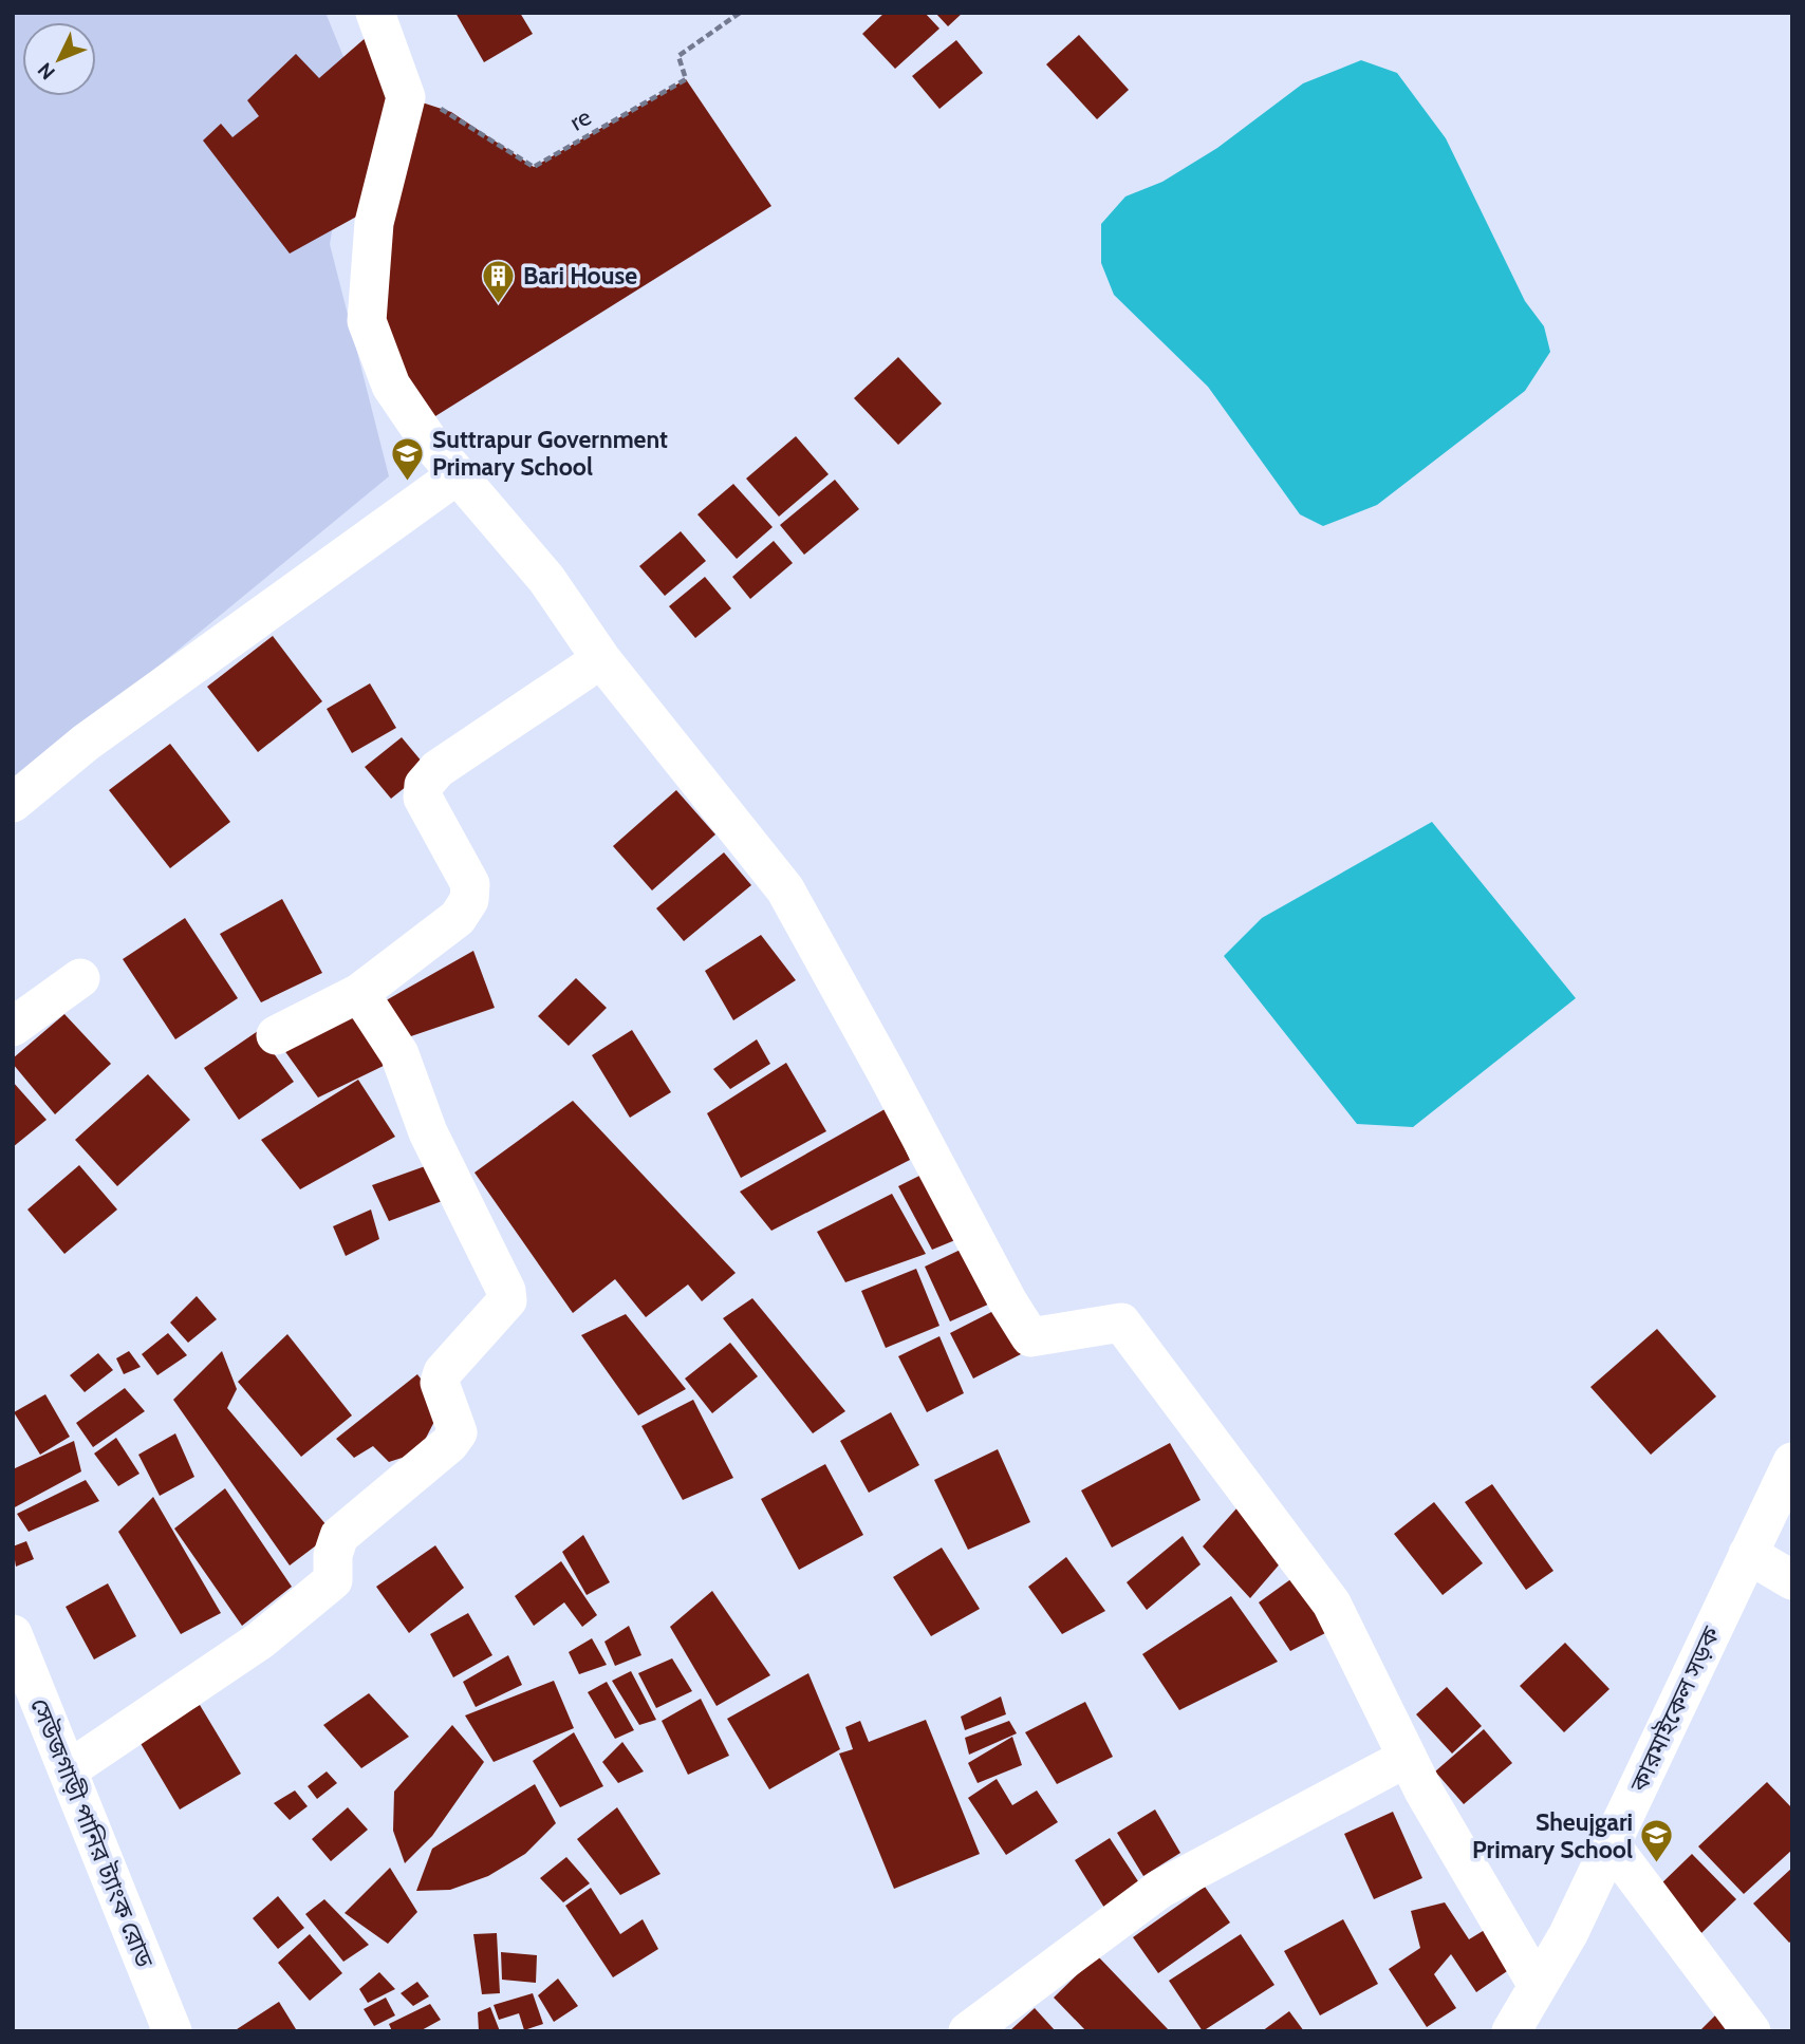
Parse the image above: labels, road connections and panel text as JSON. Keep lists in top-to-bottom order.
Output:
{
  "streets": {
    "street": ["কারমাইকেল সড়ক", "সেউজগাড়ী পানির ট্যাংক রোড"],
    "path": ["re"]
  },
  "places": {
    "building": ["Bari House"],
    "school or university": ["Suttrapur Government Primary School", "Sheujgari Primary School"]
  },
  "north": "bottom left"
}
